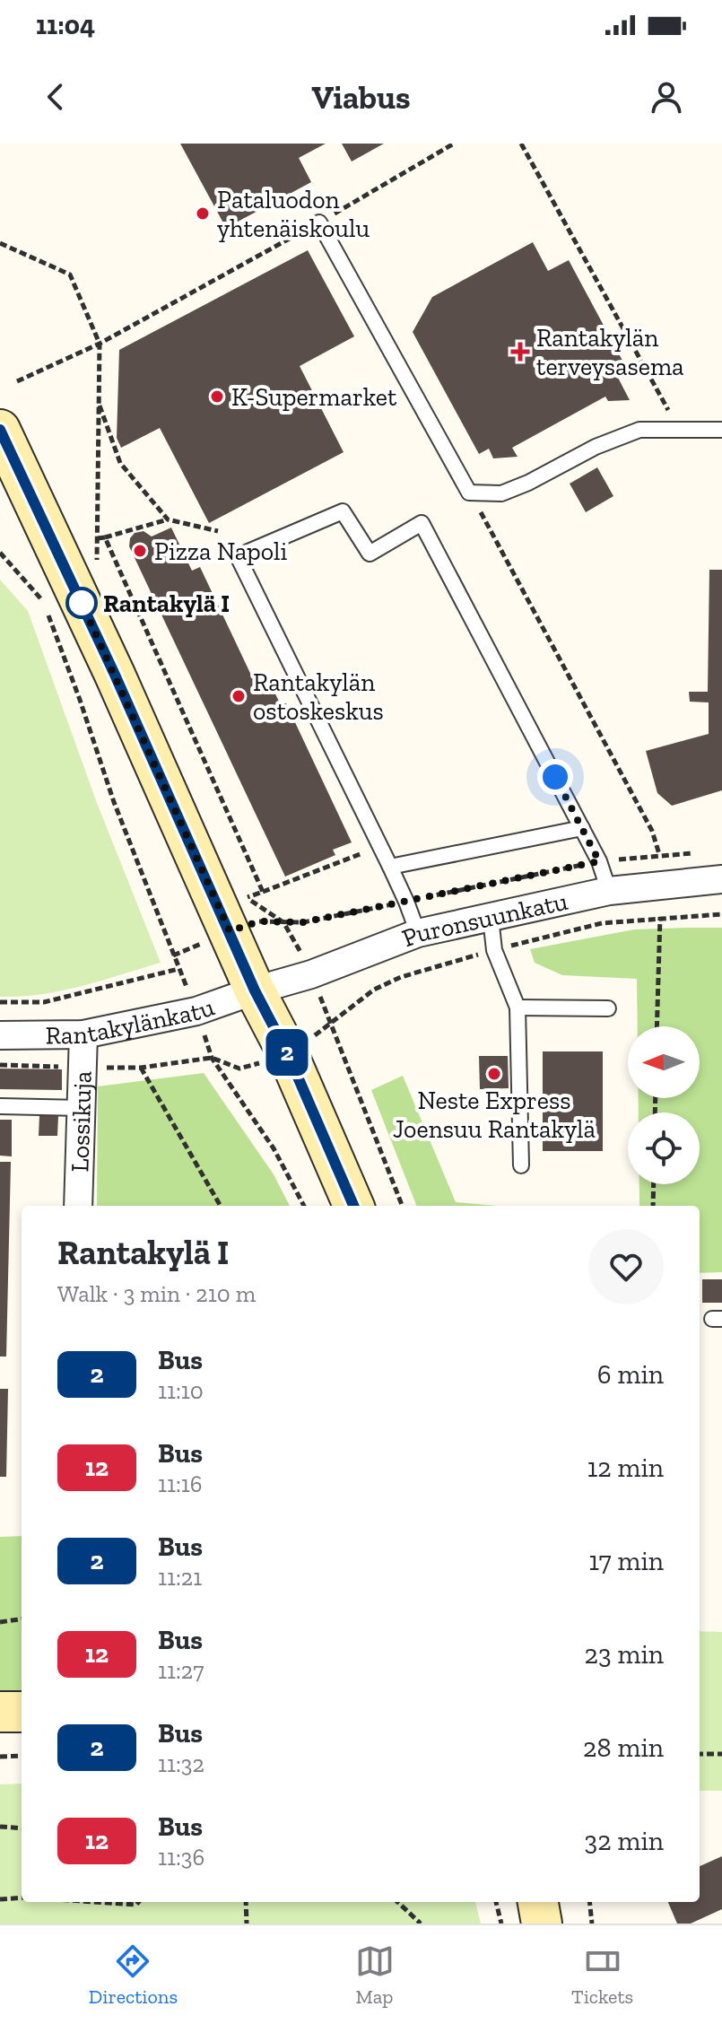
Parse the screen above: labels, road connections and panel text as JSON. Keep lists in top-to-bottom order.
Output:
{
  "streets": {
    "street": ["Puronsuunkatu", "Rantakylänkatu", "Lossikuja"]
  },
  "crossings": [
    ["Puronsuunkatu", "Rantakylänkatu"],
    ["Rantakylänkatu", "Lossikuja"]
  ],
  "places": {
    "other": [
      "Pataluodon yhtenäiskoulu",
      "K-Supermarket",
      "Pizza Napoli",
      "Rantakylä I",
      "Rantakylän ostoskeskus",
      "Neste Express Joensuu Rantakylä"
    ],
    "health": ["Rantakylän terveysasema"]
  },
  "lines": ["bus line 2"],
  "north": "left",
  "page": {
    "status": "11:04",
    "header": "Viabus",
    "on_map": "2",
    "heading": ["Rantakylä I", "Walk · 3 min · 210 m"],
    "list": [
      {
        "mark": "2",
        "name": "Bus",
        "note": "11:10",
        "value": "6 min"
      },
      {
        "mark": "12",
        "name": "Bus",
        "note": "11:16",
        "value": "12 min"
      },
      {
        "mark": "2",
        "name": "Bus",
        "note": "11:21",
        "value": "17 min"
      },
      {
        "mark": "12",
        "name": "Bus",
        "note": "11:27",
        "value": "23 min"
      },
      {
        "mark": "2",
        "name": "Bus",
        "note": "11:32",
        "value": "28 min"
      },
      {
        "mark": "12",
        "name": "Bus",
        "note": "11:36",
        "value": "32 min"
      }
    ],
    "tabs": ["Directions", "Map", "Tickets"]
  }
}
